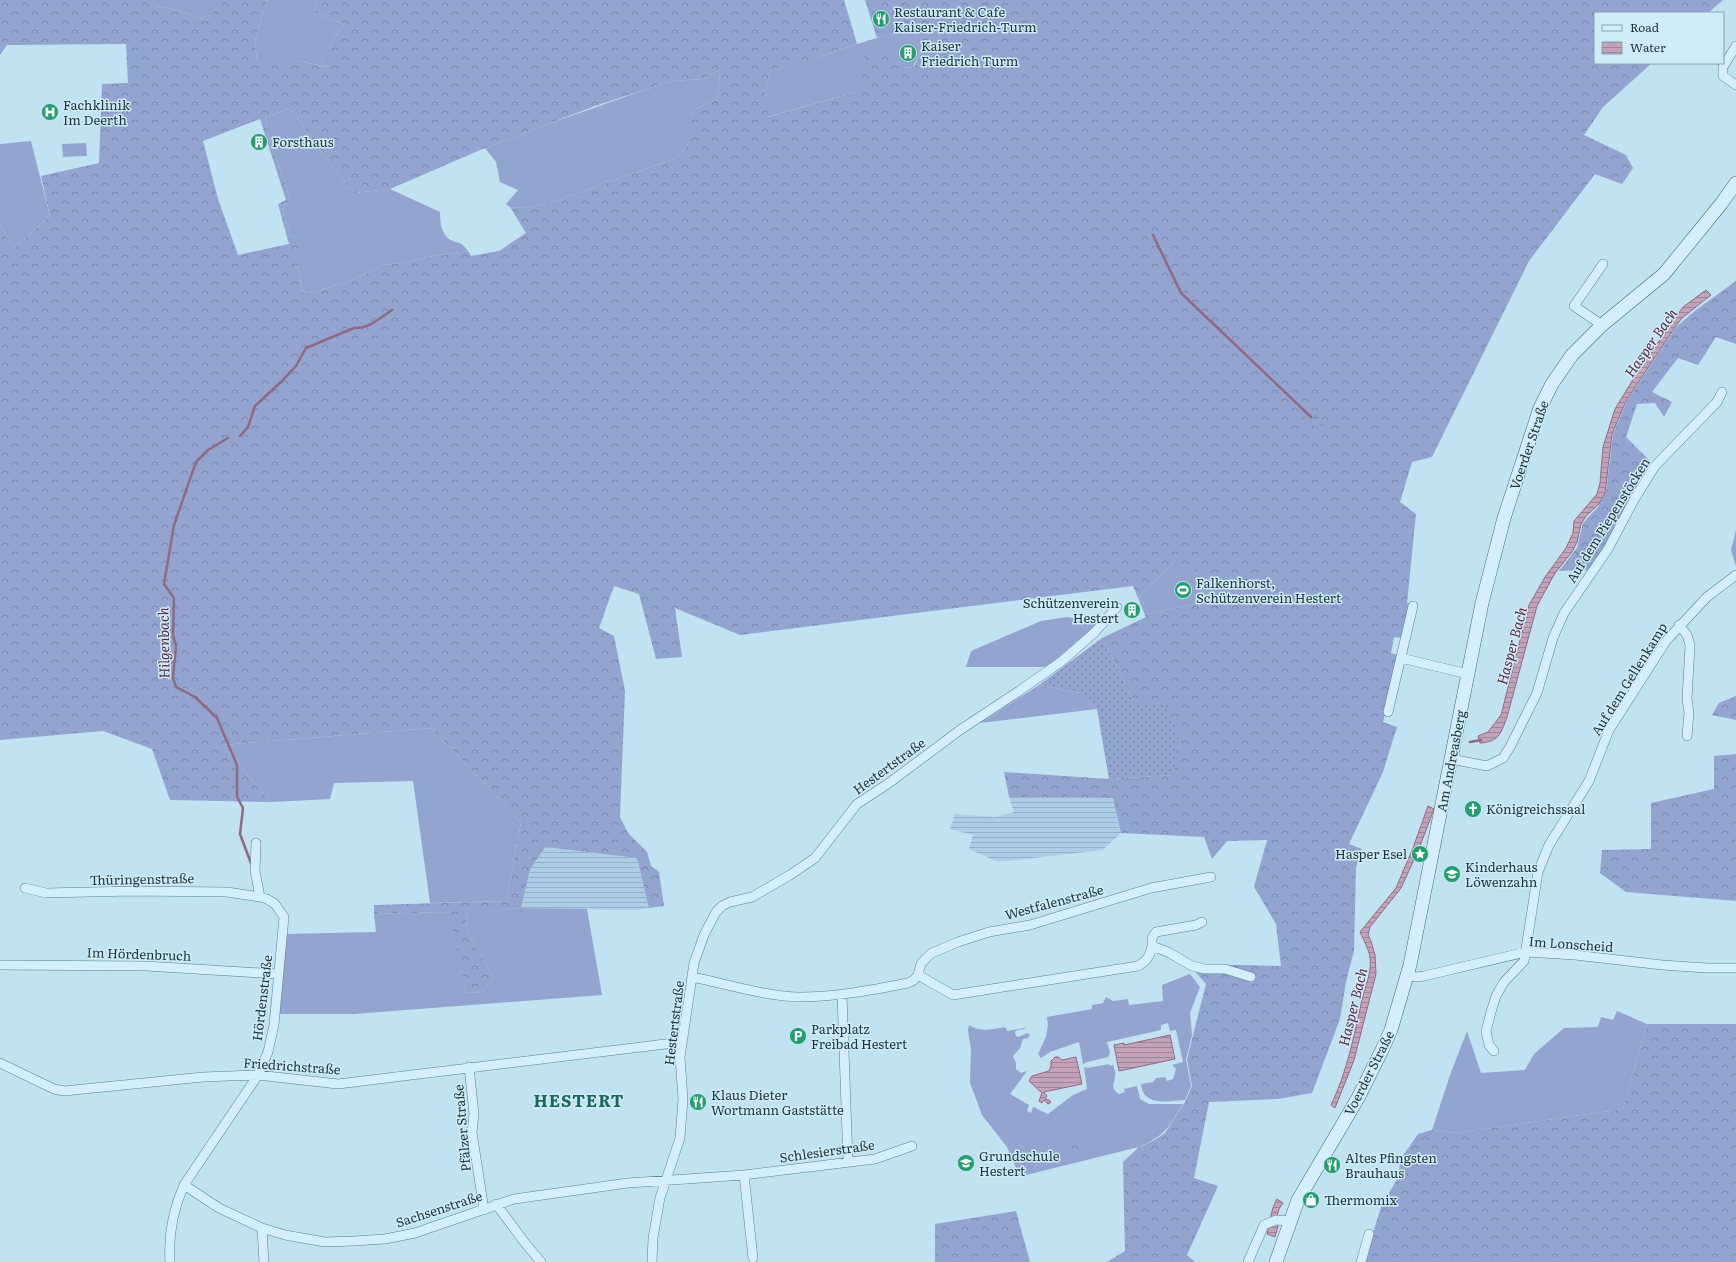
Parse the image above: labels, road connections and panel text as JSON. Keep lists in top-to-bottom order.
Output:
{
  "streets": {
    "main road": ["Voerder Straße", "Am Andreasberg"],
    "street": [
      "Auf dem Piepenstöcken",
      "Auf dem Gellenkamp",
      "Hestertstraße",
      "Thüringenstraße",
      "Westfalenstraße",
      "Im Lonscheid",
      "Im Hördenbruch",
      "Hördenstraße",
      "Friedrichstraße",
      "Pfälzer Straße",
      "Schlesierstraße",
      "Sachsenstraße"
    ]
  },
  "crossings": [
    ["Voerder Straße", "Am Andreasberg"],
    ["Voerder Straße", "Im Lonscheid"],
    ["Auf dem Piepenstöcken", "Am Andreasberg"],
    ["Auf dem Gellenkamp", "Im Lonscheid"],
    ["Hestertstraße", "Friedrichstraße"],
    ["Hestertstraße", "Schlesierstraße"],
    ["Hestertstraße", "Sachsenstraße"],
    ["Thüringenstraße", "Hördenstraße"],
    ["Im Hördenbruch", "Hördenstraße"],
    ["Hördenstraße", "Friedrichstraße"],
    ["Hördenstraße", "Sachsenstraße"],
    ["Friedrichstraße", "Pfälzer Straße"],
    ["Pfälzer Straße", "Sachsenstraße"],
    ["Schlesierstraße", "Sachsenstraße"]
  ],
  "districts": ["HESTERT"],
  "water": ["Hasper Bach", "Hilgenbach"],
  "places": {
    "restaurant": ["Restaurant & Cafe Kaiser-Friedrich-Turm", "Klaus Dieter Wortmann Gaststätte", "Altes Pfingsten Brauhaus"],
    "building": ["Kaiser Friedrich Turm", "Forsthaus", "Schützenverein Hestert"],
    "hospital": ["Fachklinik Im Deerth"],
    "sports": ["Falkenhorst, Schützenverein Hestert"],
    "church": ["Königreichssaal"],
    "place": ["Hasper Esel"],
    "school or university": ["Kinderhaus Löwenzahn", "Grundschule Hestert"],
    "parking": ["Parkplatz Freibad Hestert"],
    "shop": ["Thermomix"]
  },
  "legend": ["Road", "Water"]
}
